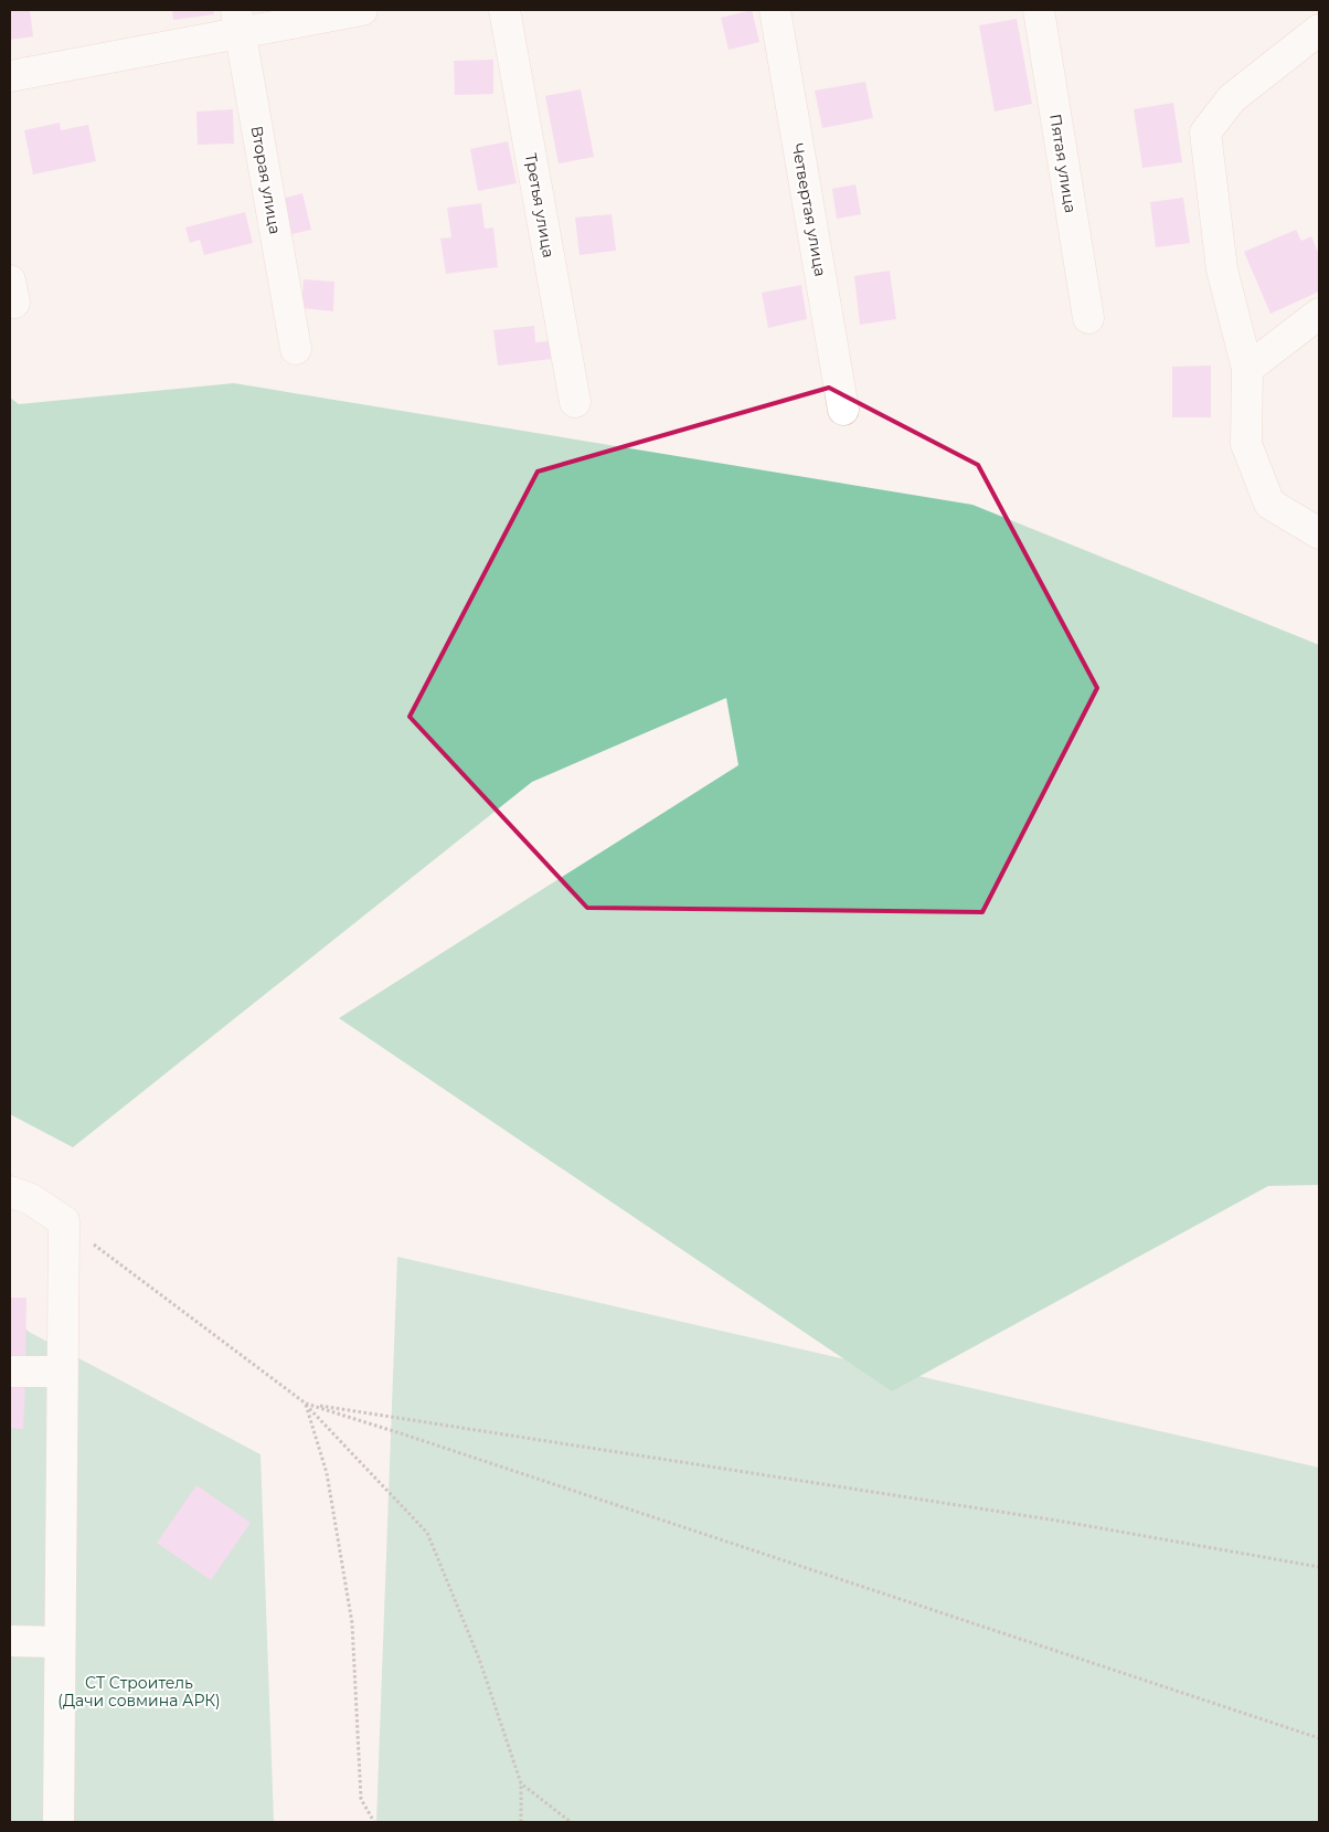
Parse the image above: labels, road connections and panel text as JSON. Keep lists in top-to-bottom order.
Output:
{
  "streets": {
    "street": [
      "Пятая улица",
      "Вторая улица",
      "Третья улица",
      "Четвертая улица"
    ]
  },
  "parks": ["СТ Строитель (Дачи совмина АРК)"]
}
